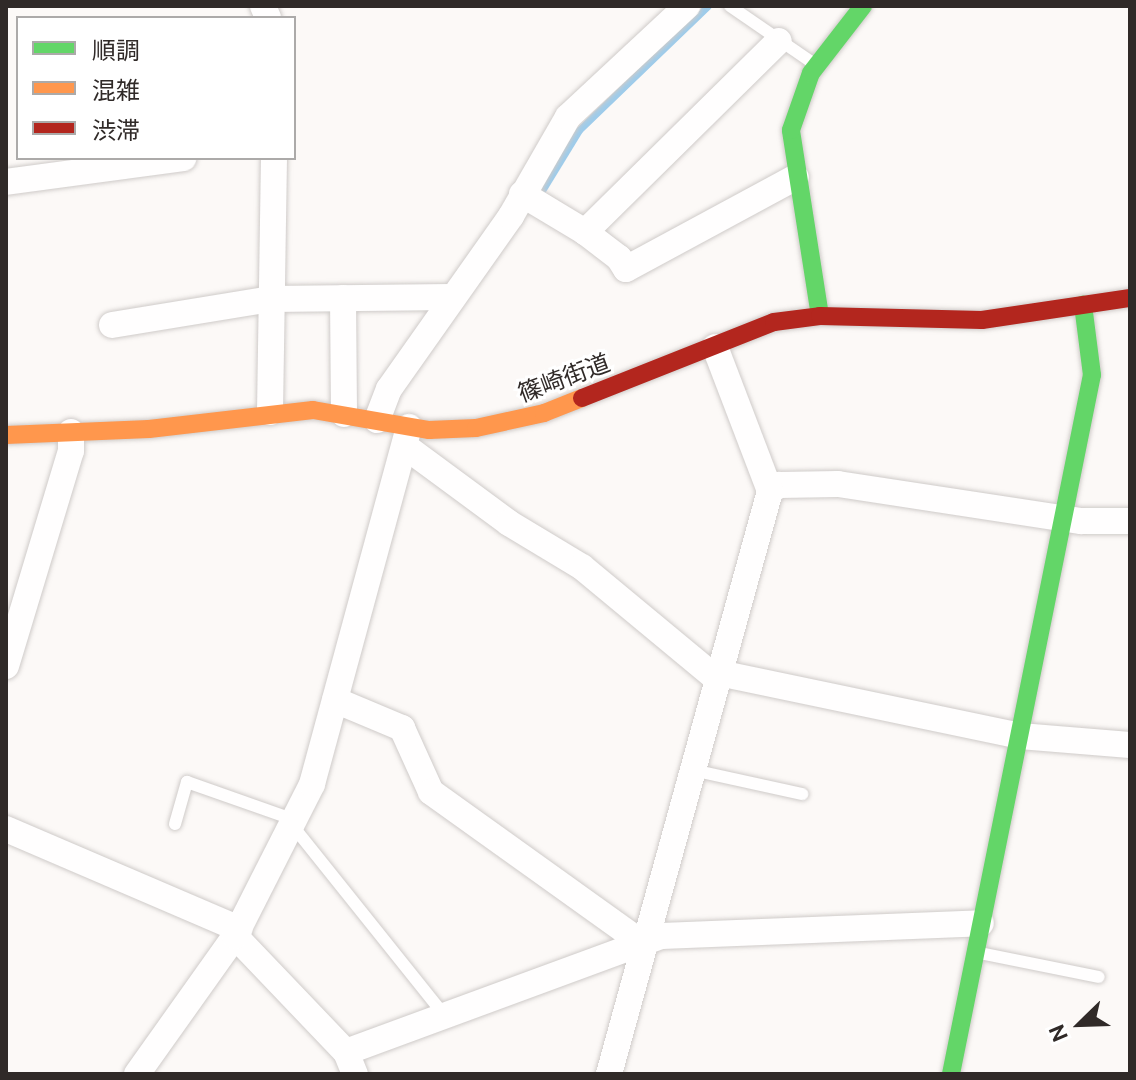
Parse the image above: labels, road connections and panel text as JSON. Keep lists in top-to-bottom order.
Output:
{
  "streets": {
    "street": ["篠崎街道"]
  },
  "legend": ["順調", "混雑", "渋滞"],
  "north": "bottom left"
}
